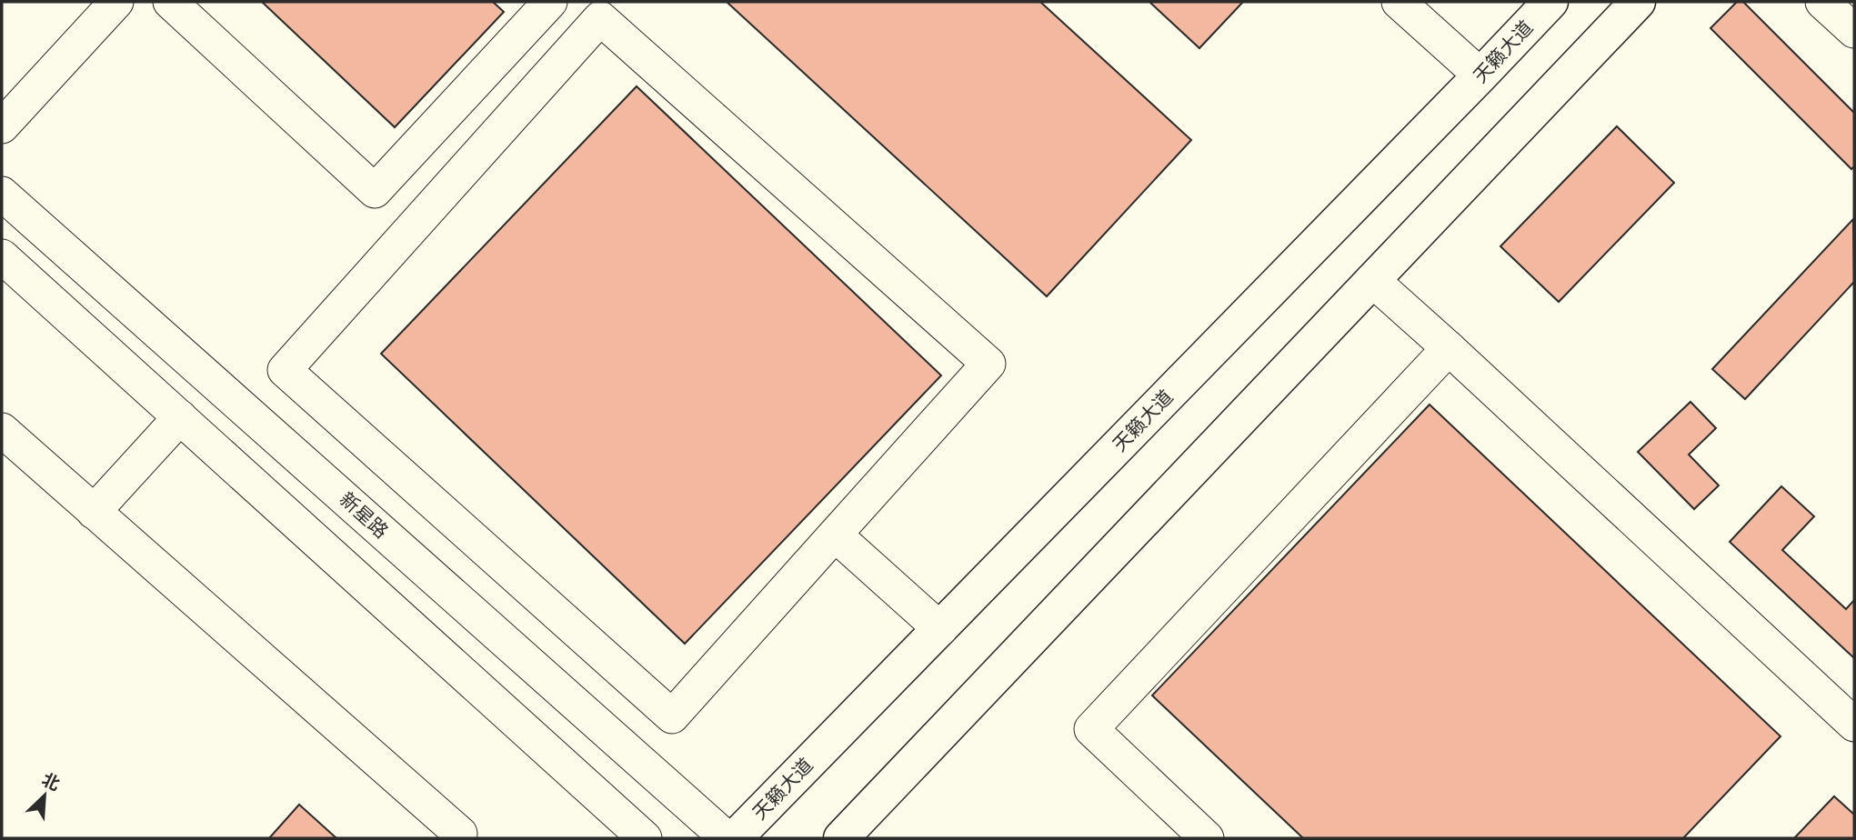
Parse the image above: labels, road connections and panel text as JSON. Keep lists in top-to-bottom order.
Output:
{
  "streets": {
    "main road": ["天籁大道"],
    "street": ["新星路"]
  },
  "north": "top right"
}
